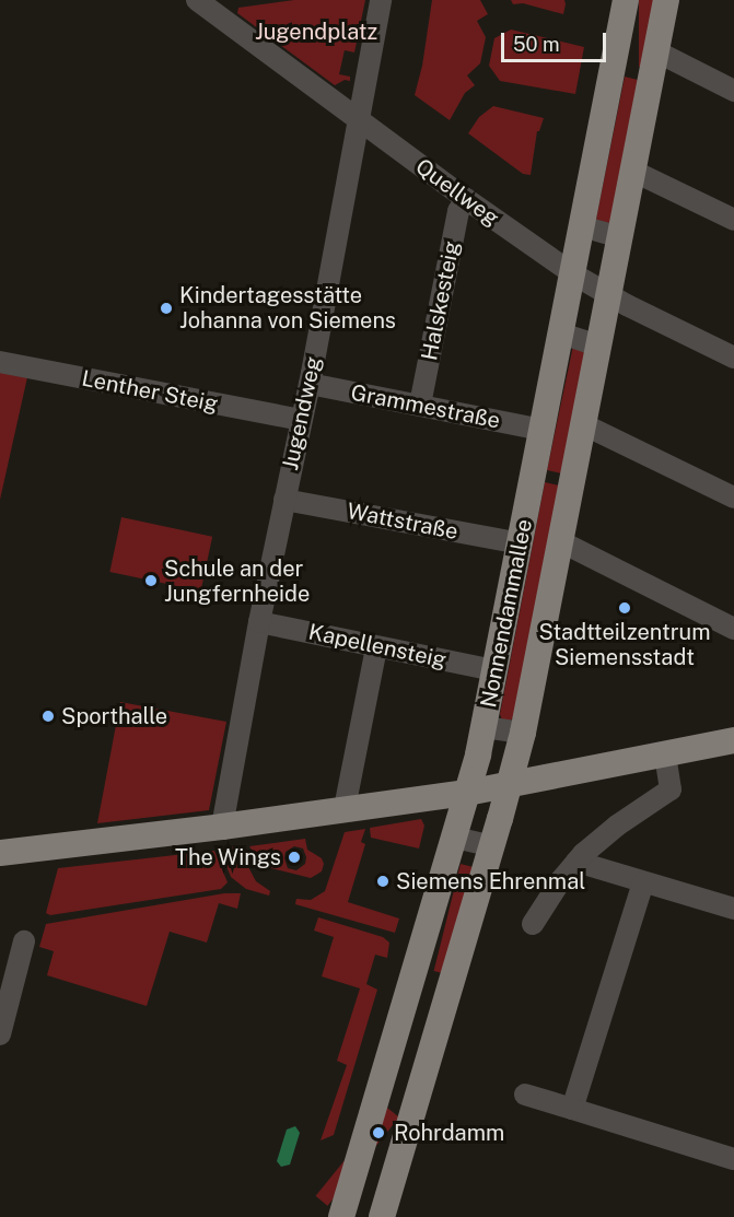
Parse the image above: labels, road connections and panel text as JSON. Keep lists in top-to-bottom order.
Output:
{
  "streets": {
    "main road": ["Nonnendammallee"],
    "street": [
      "Quellweg",
      "Halskesteig",
      "Lenther Steig",
      "Grammestraße",
      "Jugendweg",
      "Wattstraße",
      "Kapellensteig"
    ]
  },
  "crossings": [
    ["Quellweg", "Halskesteig"],
    ["Quellweg", "Jugendweg"],
    ["Quellweg", "Nonnendammallee"],
    ["Halskesteig", "Grammestraße"],
    ["Lenther Steig", "Jugendweg"],
    ["Grammestraße", "Jugendweg"],
    ["Grammestraße", "Nonnendammallee"],
    ["Jugendweg", "Wattstraße"],
    ["Jugendweg", "Kapellensteig"],
    ["Wattstraße", "Nonnendammallee"],
    ["Nonnendammallee", "Kapellensteig"]
  ],
  "parks": ["Jugendplatz"],
  "places": [
    "Kindertagesstätte Johanna von Siemens",
    "Schule an der Jungfernheide",
    "Stadtteilzentrum Siemensstadt",
    "Sporthalle",
    "The Wings",
    "Siemens Ehrenmal",
    "Rohrdamm"
  ],
  "scale_bar": "50 m"
}
